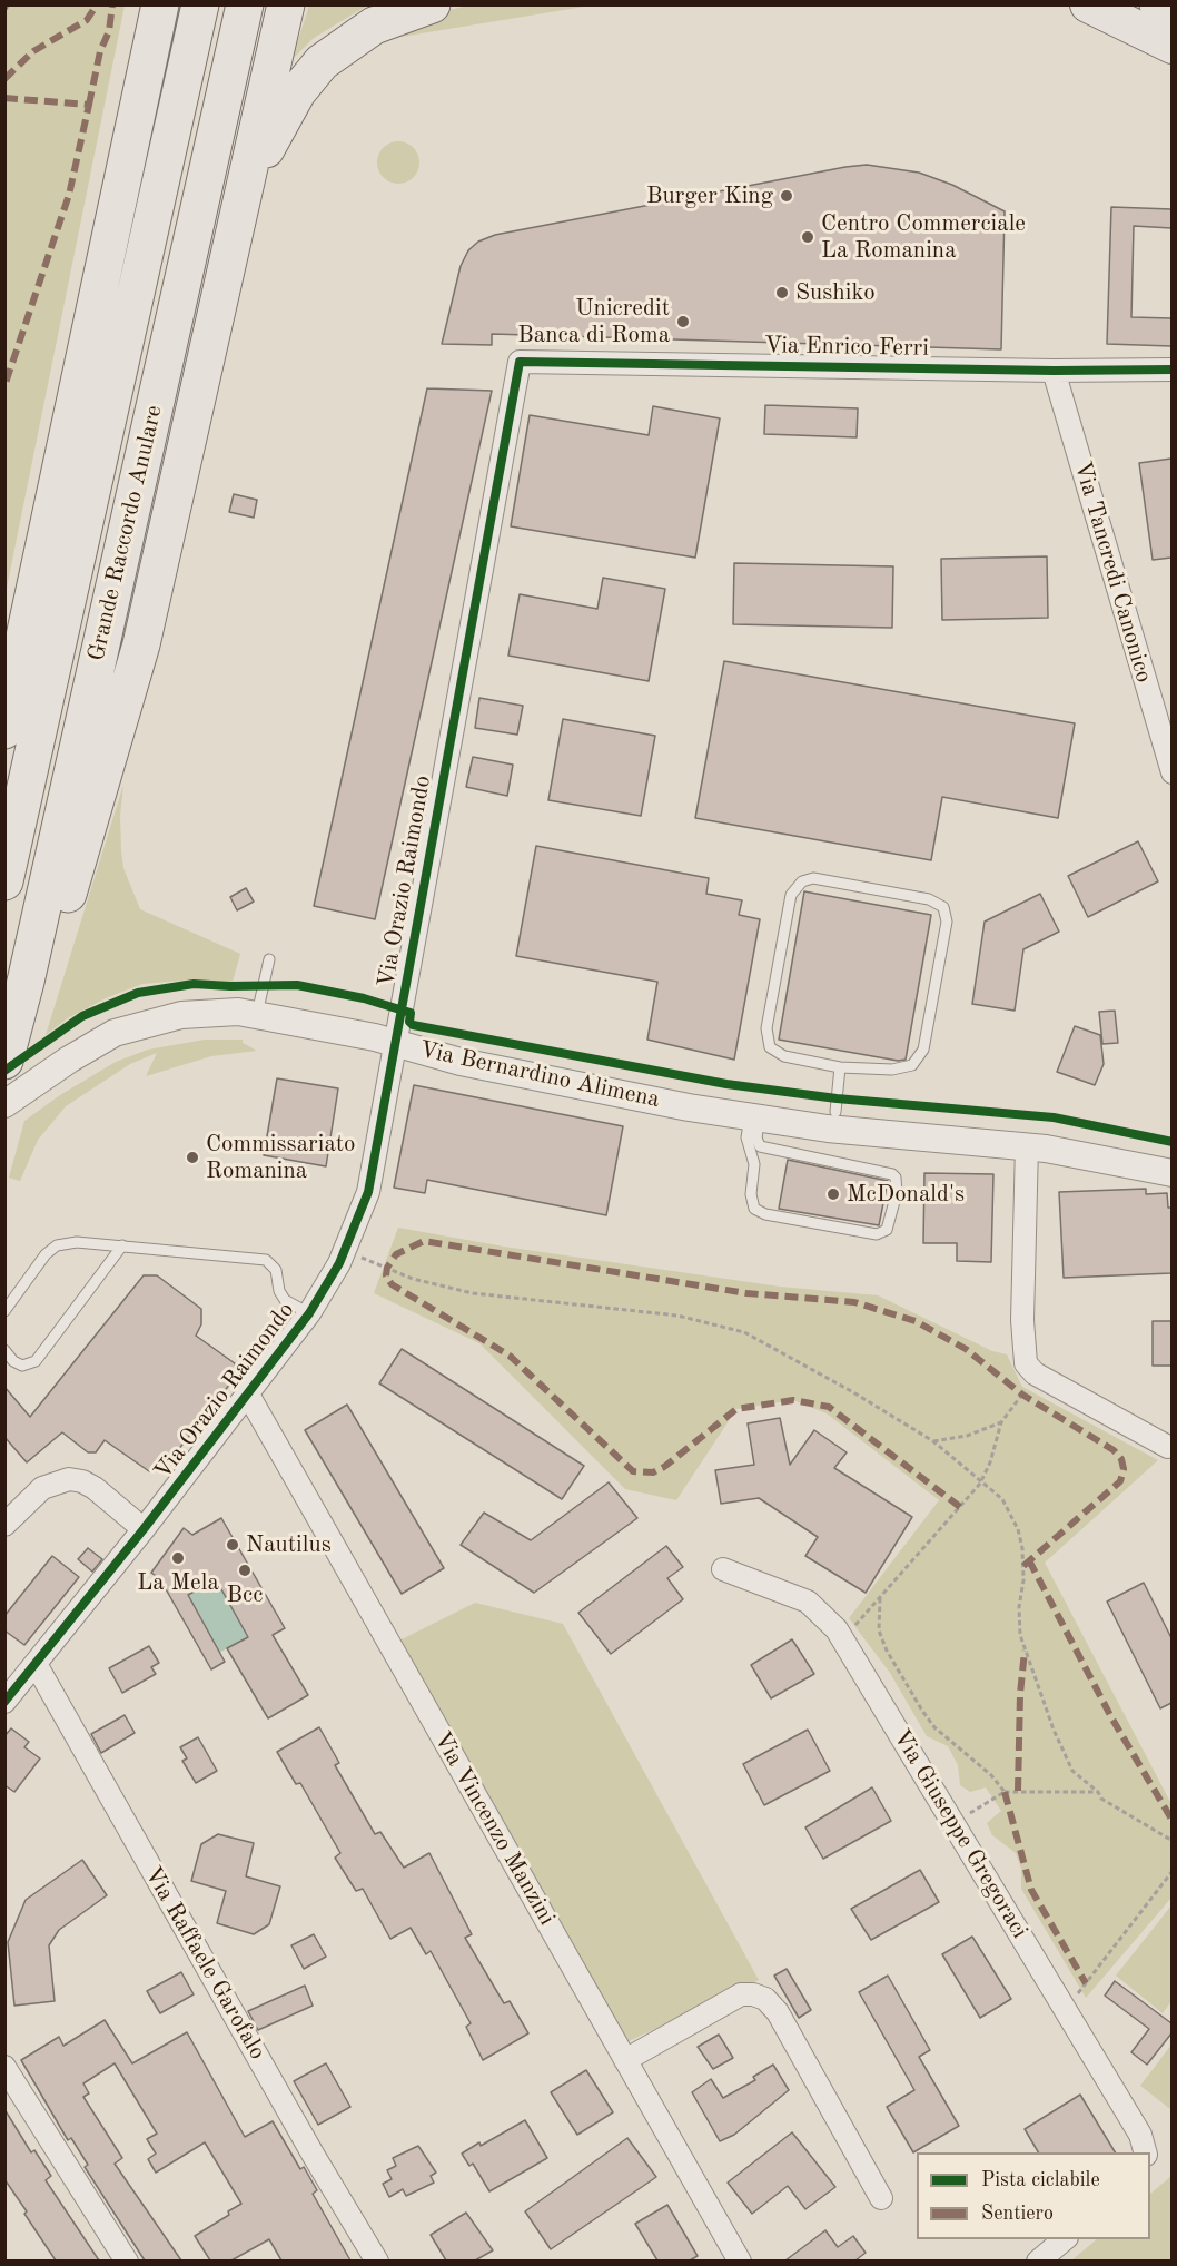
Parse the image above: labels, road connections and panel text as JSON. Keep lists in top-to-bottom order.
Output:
{
  "streets": {
    "highway": ["Grande Raccordo Anulare"],
    "street": [
      "Via Enrico Ferri",
      "Via Tancredi Canonico",
      "Via Orazio Raimondo",
      "Via Bernardino Alimena",
      "Via Vincenzo Manzini",
      "Via Giuseppe Gregoraci",
      "Via Raffaele Garofalo"
    ]
  },
  "crossings": [
    ["Via Enrico Ferri", "Via Tancredi Canonico"],
    ["Via Enrico Ferri", "Via Orazio Raimondo"],
    ["Via Orazio Raimondo", "Via Bernardino Alimena"],
    ["Via Orazio Raimondo", "Via Vincenzo Manzini"],
    ["Via Orazio Raimondo", "Via Raffaele Garofalo"]
  ],
  "places": [
    "Burger King",
    "Centro Commerciale La Romanina",
    "Sushiko",
    "Unicredit Banca di Roma",
    "Commissariato Romanina",
    "McDonald's",
    "Nautilus",
    "La Mela",
    "Bcc"
  ],
  "legend": ["Pista ciclabile", "Sentiero"]
}
